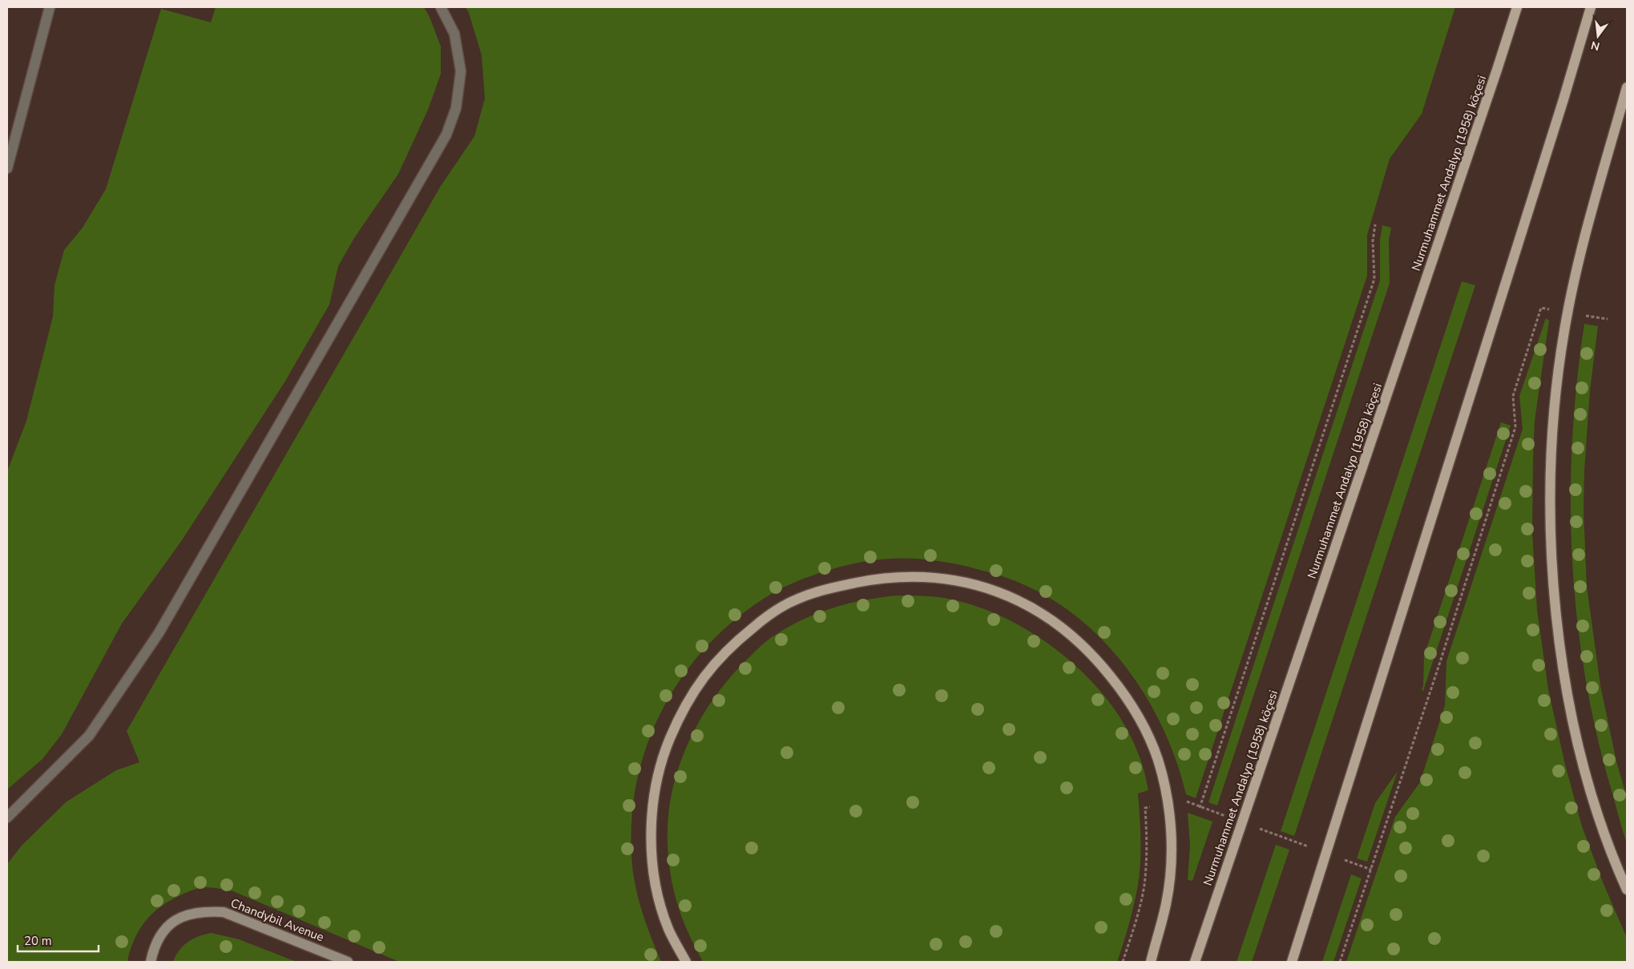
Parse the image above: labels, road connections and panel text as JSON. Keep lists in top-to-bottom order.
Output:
{
  "streets": {
    "main road": ["Nurmuhammet Andalyp (1958) köçesi", "Chandybil Avenue"]
  },
  "scale_bar": "20 m",
  "north": "bottom"
}
